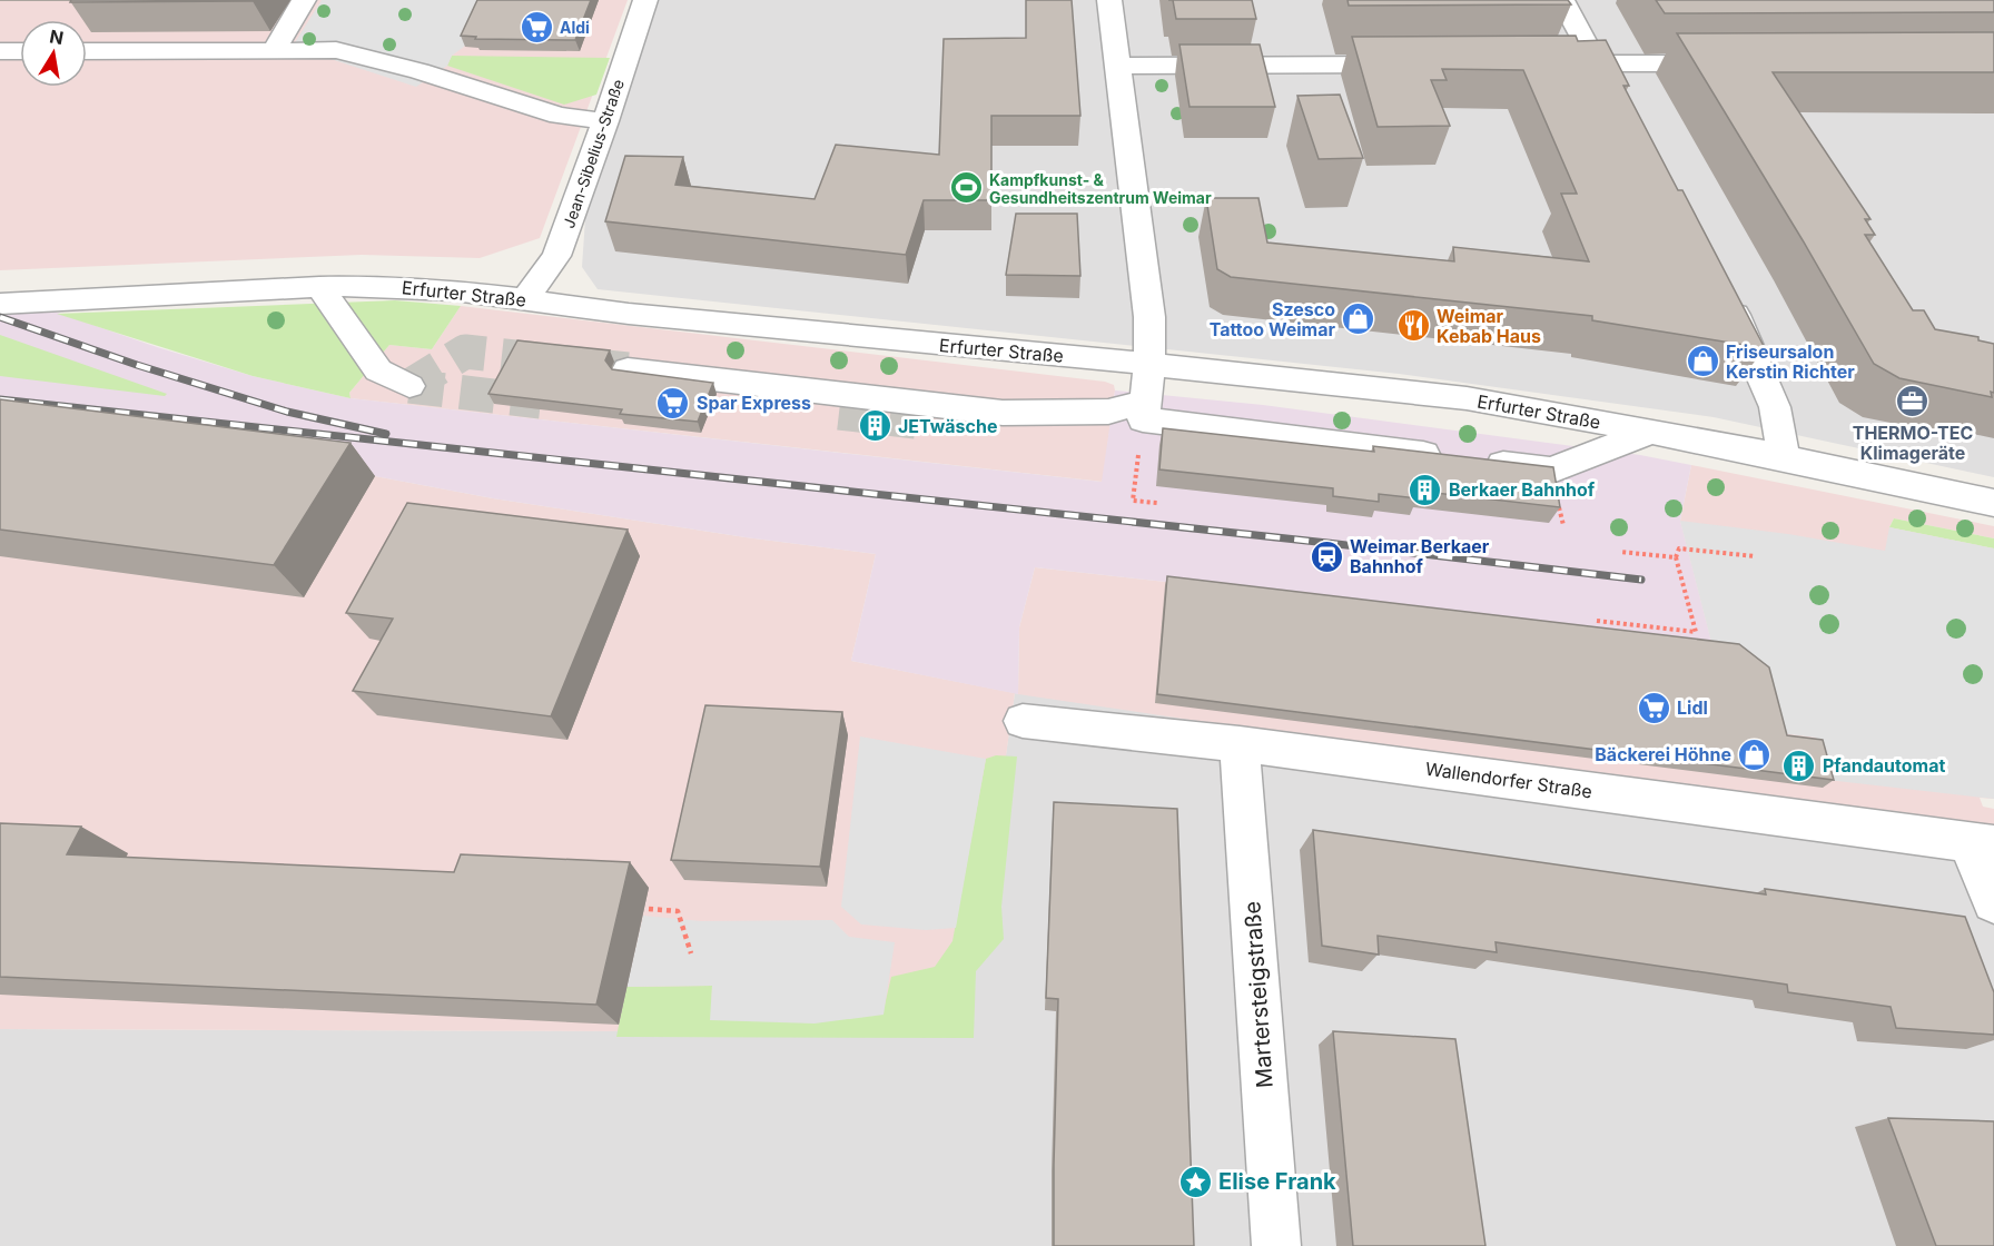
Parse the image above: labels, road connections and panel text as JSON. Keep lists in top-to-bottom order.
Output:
{
  "streets": {
    "street": [
      "Jean-Sibelius-Straße",
      "Erfurter Straße",
      "Wallendorfer Straße",
      "Martersteigstraße"
    ]
  },
  "crossings": [
    ["Jean-Sibelius-Straße", "Erfurter Straße"],
    ["Wallendorfer Straße", "Martersteigstraße"]
  ],
  "places": {
    "supermarket": ["Aldi", "Spar Express", "Lidl"],
    "sports": ["Kampfkunst- & Gesundheitszentrum Weimar"],
    "shop": ["Szesco Tattoo Weimar", "Friseursalon Kerstin Richter", "Bäckerei Höhne"],
    "restaurant": ["Weimar Kebab Haus"],
    "office": ["THERMO-TEC Klimageräte"],
    "building": ["JETwäsche", "Berkaer Bahnhof", "Pfandautomat"],
    "station": ["Weimar Berkaer Bahnhof"],
    "place": ["Elise Frank"]
  },
  "north": "top"
}
